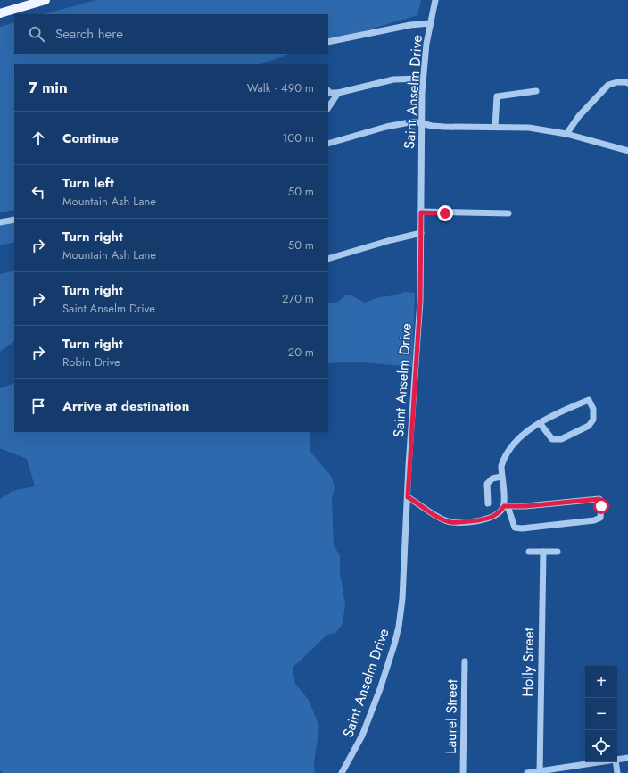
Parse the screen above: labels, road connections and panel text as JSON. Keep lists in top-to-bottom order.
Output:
{
  "streets": {
    "street": ["Saint Anselm Drive", "Holly Street", "Laurel Street"]
  },
  "page": {
    "search": "Search here",
    "heading": ["7 min", "Walk · 490 m"],
    "list": [
      ["Continue", "100 m"],
      ["Turn left", "Mountain Ash Lane", "50 m"],
      ["Turn right", "Mountain Ash Lane", "50 m"],
      ["Turn right", "Saint Anselm Drive", "270 m"],
      ["Turn right", "Robin Drive", "20 m"],
      "Arrive at destination"
    ],
    "map_buttons": ["+", "−"]
  }
}
